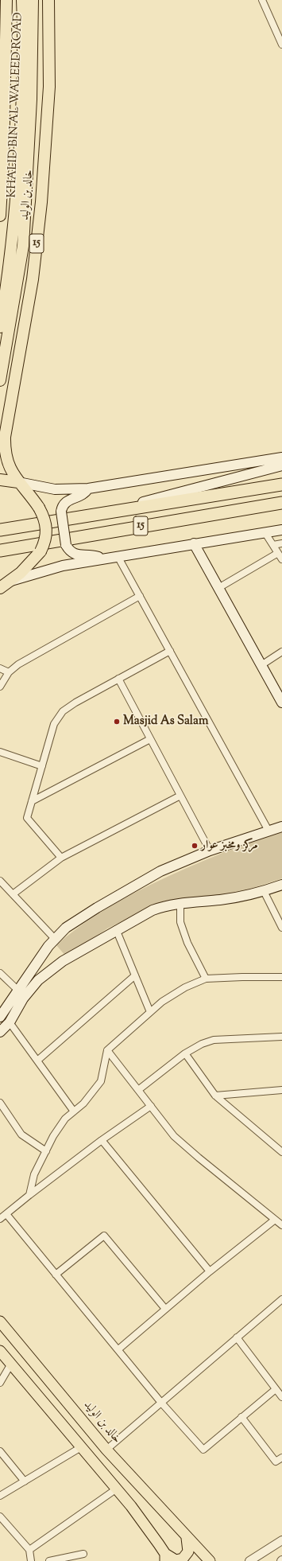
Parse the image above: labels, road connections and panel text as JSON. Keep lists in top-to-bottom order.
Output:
{
  "streets": {
    "highway": ["KHALID BIN AL WALEED ROAD", "خالد بن الوليد", "15"]
  },
  "places": ["Masjid As Salam", "مركز ومخبز عوار"]
}
